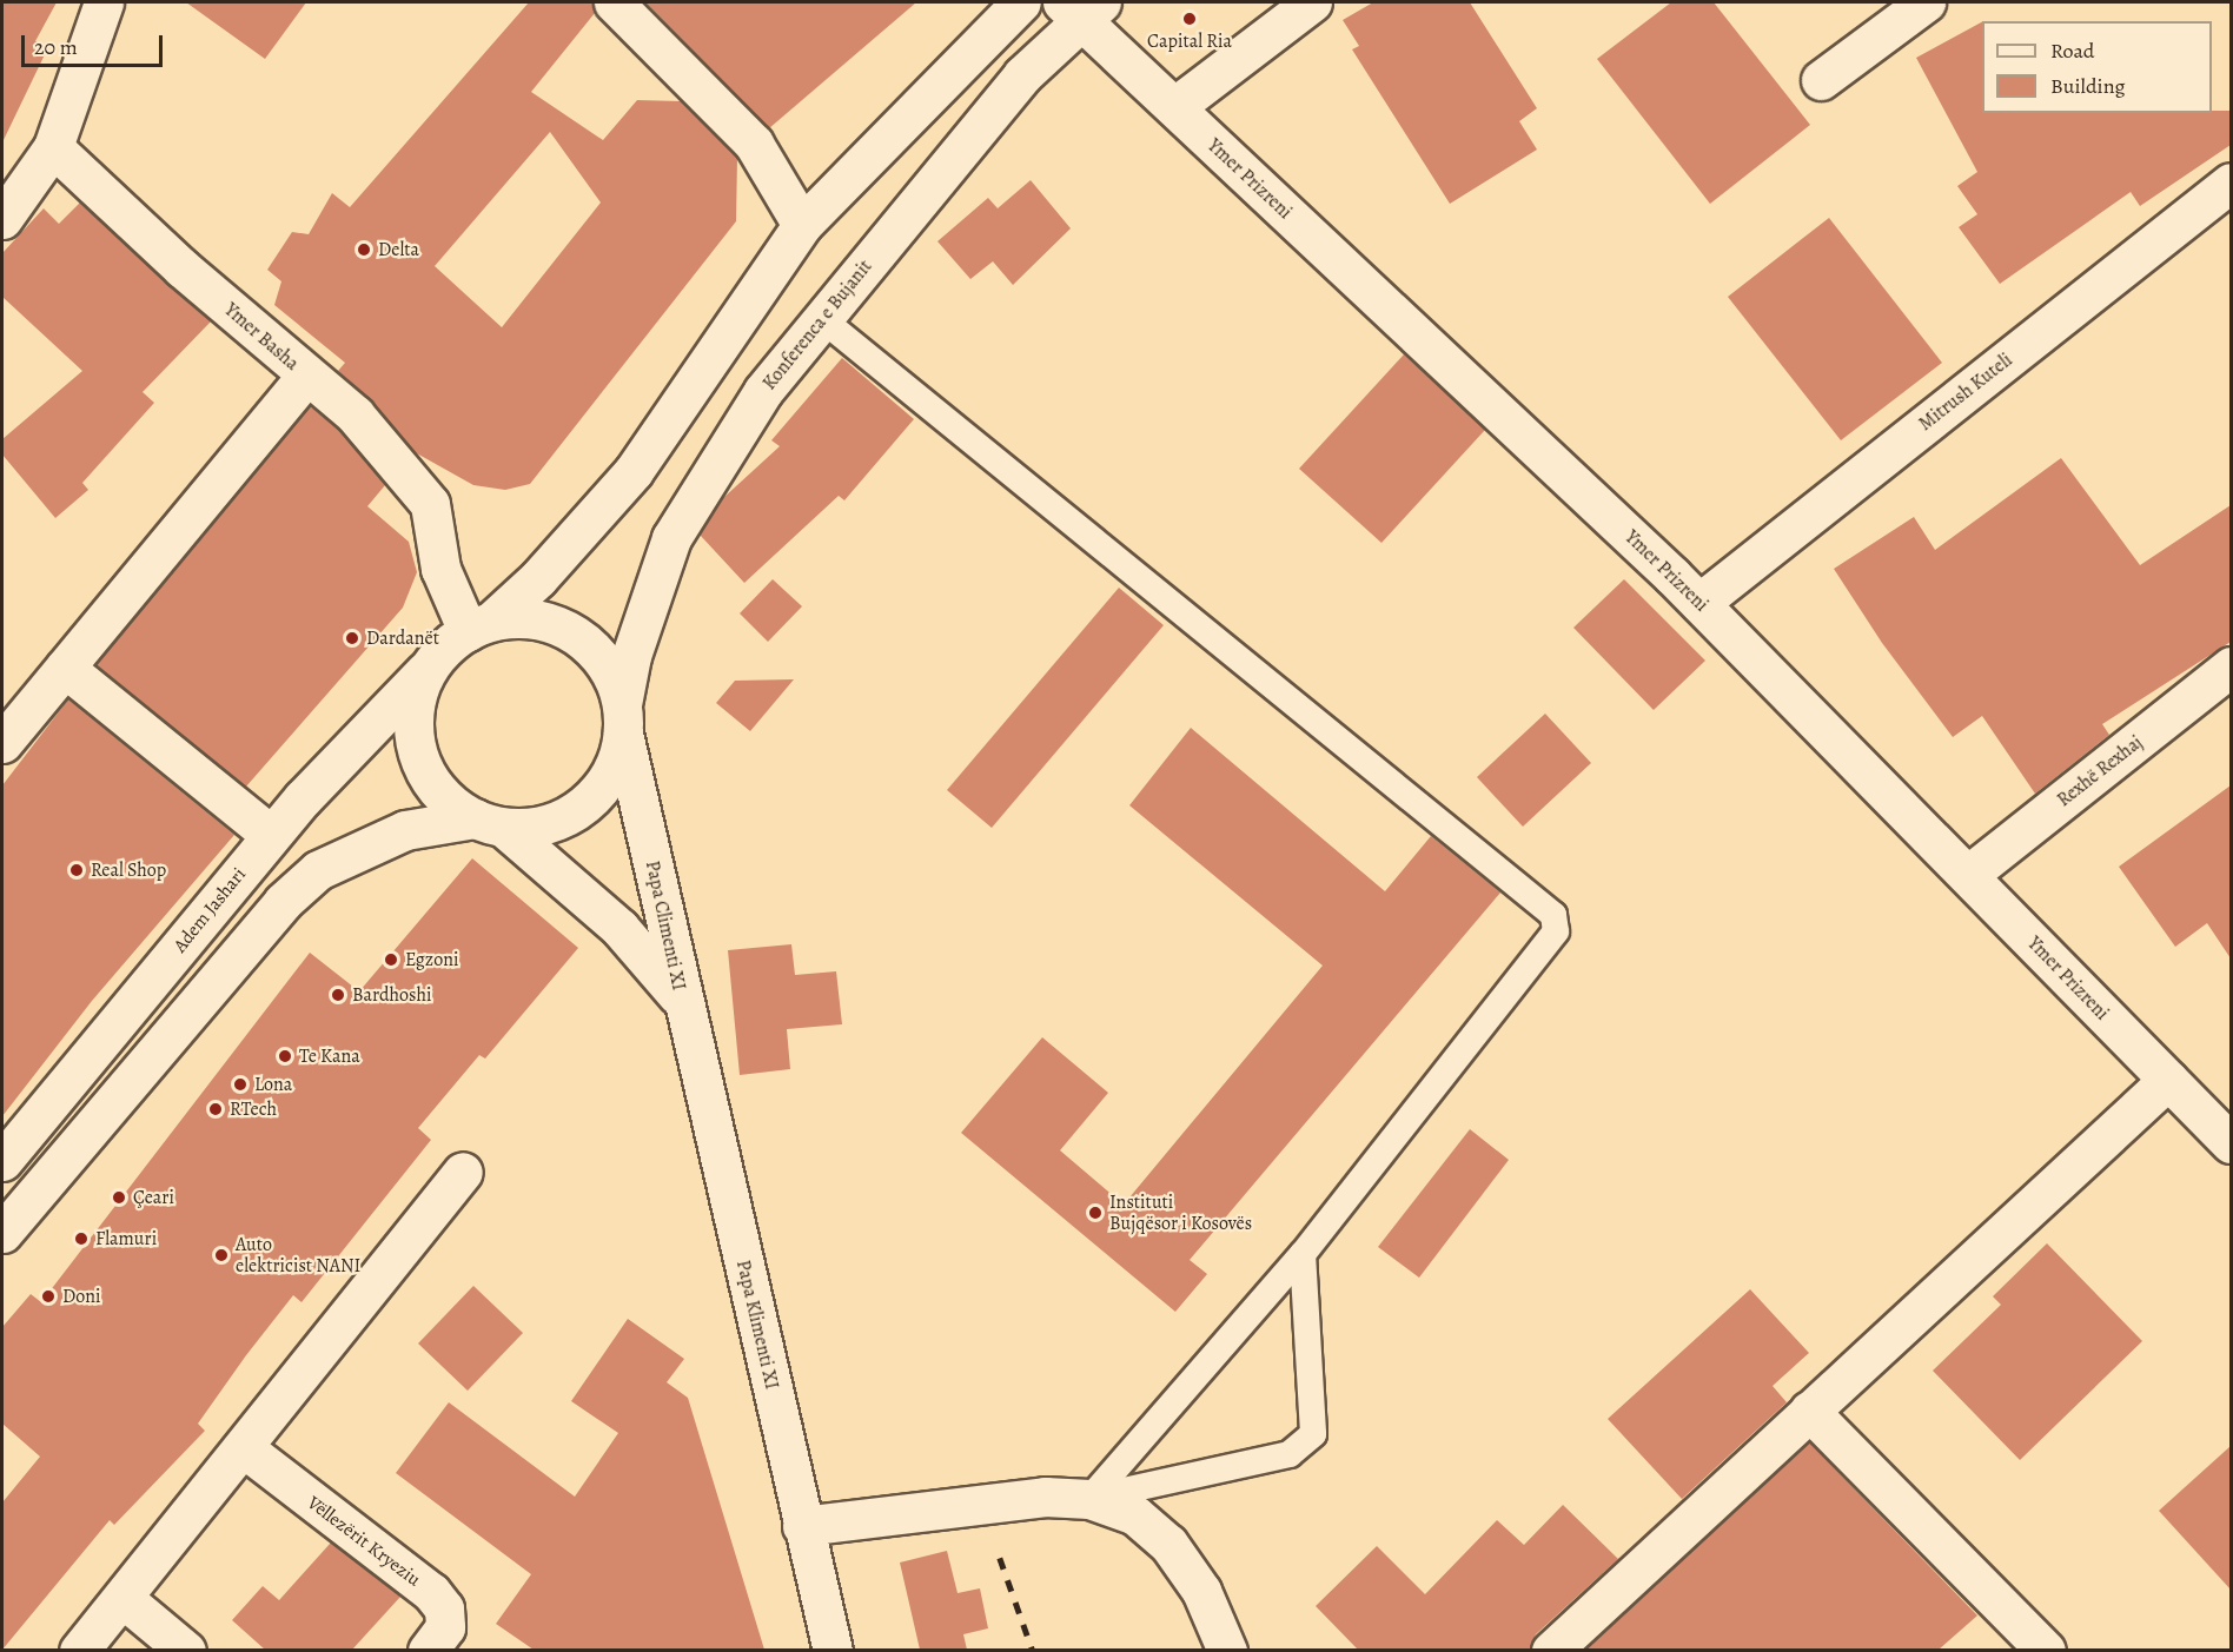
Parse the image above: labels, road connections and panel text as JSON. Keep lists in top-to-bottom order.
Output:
{
  "streets": {
    "street": [
      "Ymer Prizreni",
      "Konferenca e Bujanit",
      "Ymer Basha",
      "Mitrush Kuteli",
      "Rexhë Rexhaj",
      "Adem Jashari",
      "Papa Climenti XI",
      "Papa Klimenti XI",
      "Vëllezërit Kryeziu"
    ]
  },
  "crossings": [
    ["Ymer Prizreni", "Konferenca e Bujanit"],
    ["Ymer Prizreni", "Mitrush Kuteli"],
    ["Ymer Prizreni", "Rexhë Rexhaj"],
    ["Konferenca e Bujanit", "Ymer Basha"],
    ["Konferenca e Bujanit", "Adem Jashari"],
    ["Konferenca e Bujanit", "Papa Climenti XI"],
    ["Ymer Basha", "Adem Jashari"],
    ["Ymer Basha", "Papa Climenti XI"],
    ["Adem Jashari", "Papa Climenti XI"],
    ["Papa Climenti XI", "Papa Klimenti XI"]
  ],
  "places": [
    "Capital Ria",
    "Delta",
    "Dardanët",
    "Real Shop",
    "Egzoni",
    "Bardhoshi",
    "Te Kana",
    "Lona",
    "RTech",
    "Çeari",
    "Instituti Bujqësor i Kosovës",
    "Flamuri",
    "Auto elektricist NANI",
    "Doni"
  ],
  "legend": ["Road", "Building"],
  "scale_bar": "20 m"
}
